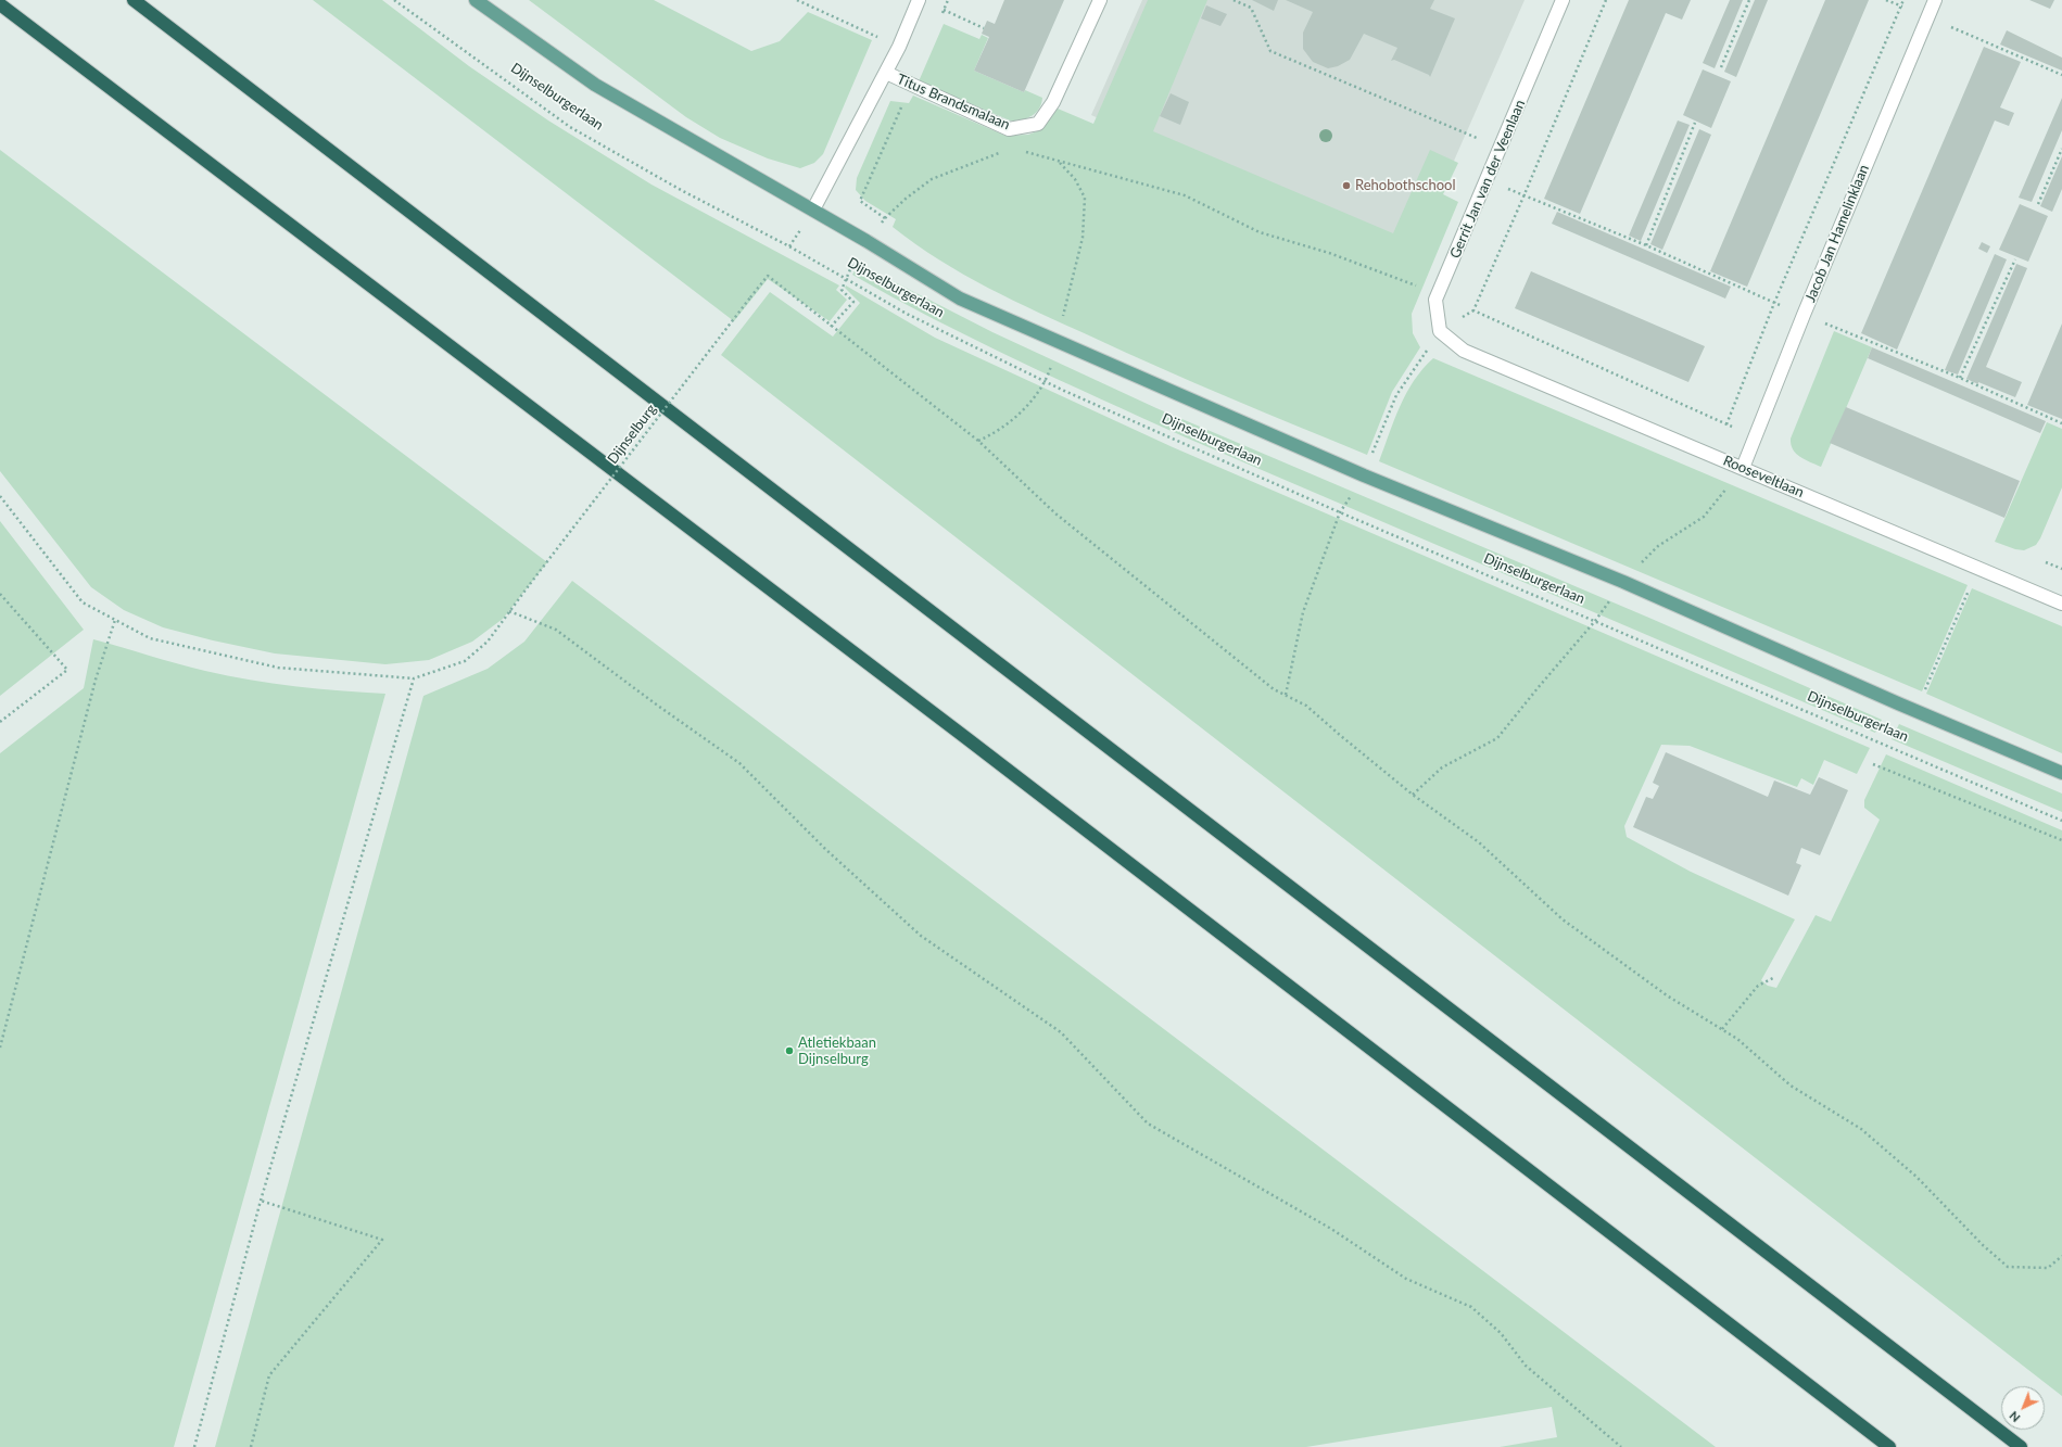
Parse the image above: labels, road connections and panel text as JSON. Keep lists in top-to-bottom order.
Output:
{
  "streets": {
    "main road": ["Dijnselburgerlaan"],
    "street": [
      "Titus Brandsmalaan",
      "Gerrit Jan van der Veenlaan",
      "Jacob Jan Hamelinklaan",
      "Rooseveltlaan"
    ],
    "path": ["Dijnselburg"]
  },
  "crossings": [
    ["Dijnselburgerlaan", "Titus Brandsmalaan"],
    ["Gerrit Jan van der Veenlaan", "Rooseveltlaan"],
    ["Jacob Jan Hamelinklaan", "Rooseveltlaan"]
  ],
  "places": ["Rehobothschool", "Atletiekbaan Dijnselburg"],
  "north": "bottom left"
}
